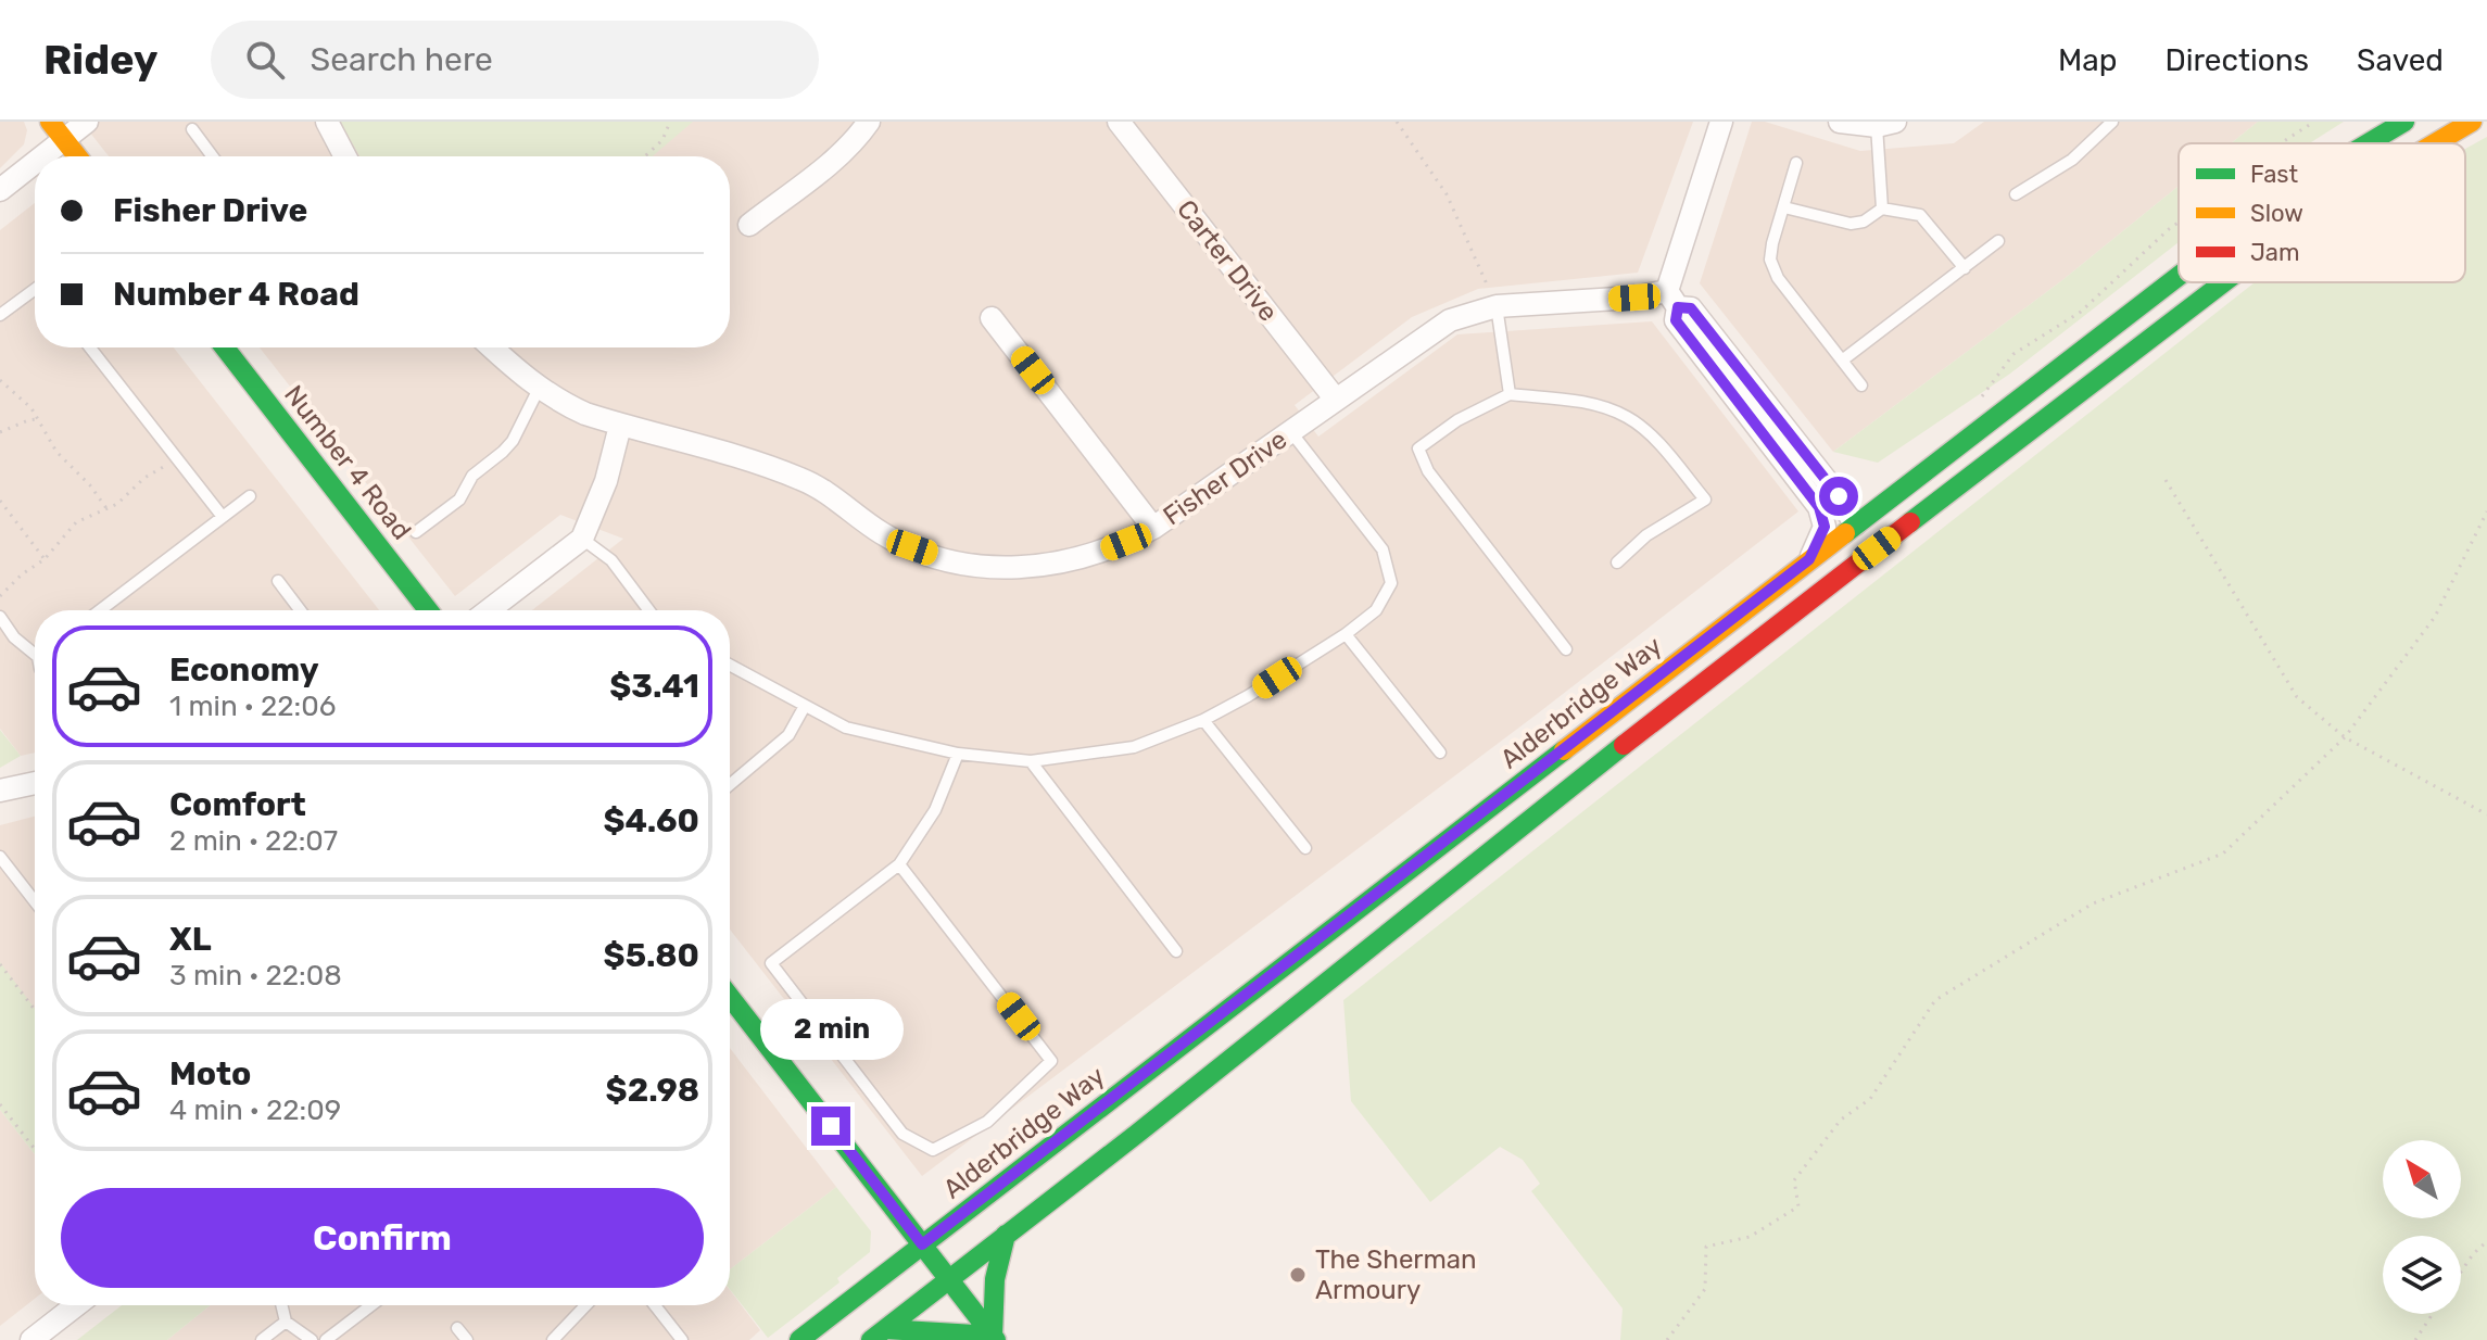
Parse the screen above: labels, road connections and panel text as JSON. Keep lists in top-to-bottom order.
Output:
{
  "streets": {
    "main road": ["Number 4 Road", "Alderbridge Way"],
    "street": ["Carter Drive", "Fisher Drive"]
  },
  "crossings": [
    ["Carter Drive", "Fisher Drive"]
  ],
  "places": ["The Sherman Armoury"],
  "legend": ["Fast", "Slow", "Jam"],
  "north": "top left",
  "page": {
    "header": "Ridey",
    "search": "Search here",
    "nav": ["Map", "Directions", "Saved"],
    "banner": ["Fisher Drive", "Number 4 Road"],
    "list": [
      {
        "name": "Economy",
        "note": "1 min · 22:06",
        "value": "$3.41"
      },
      {
        "name": "Comfort",
        "note": "2 min · 22:07",
        "value": "$4.60"
      },
      {
        "name": "XL",
        "note": "3 min · 22:08",
        "value": "$5.80"
      },
      {
        "name": "Moto",
        "note": "4 min · 22:09",
        "value": "$2.98"
      }
    ],
    "bubble": "2 min",
    "buttons": "Confirm"
  }
}
